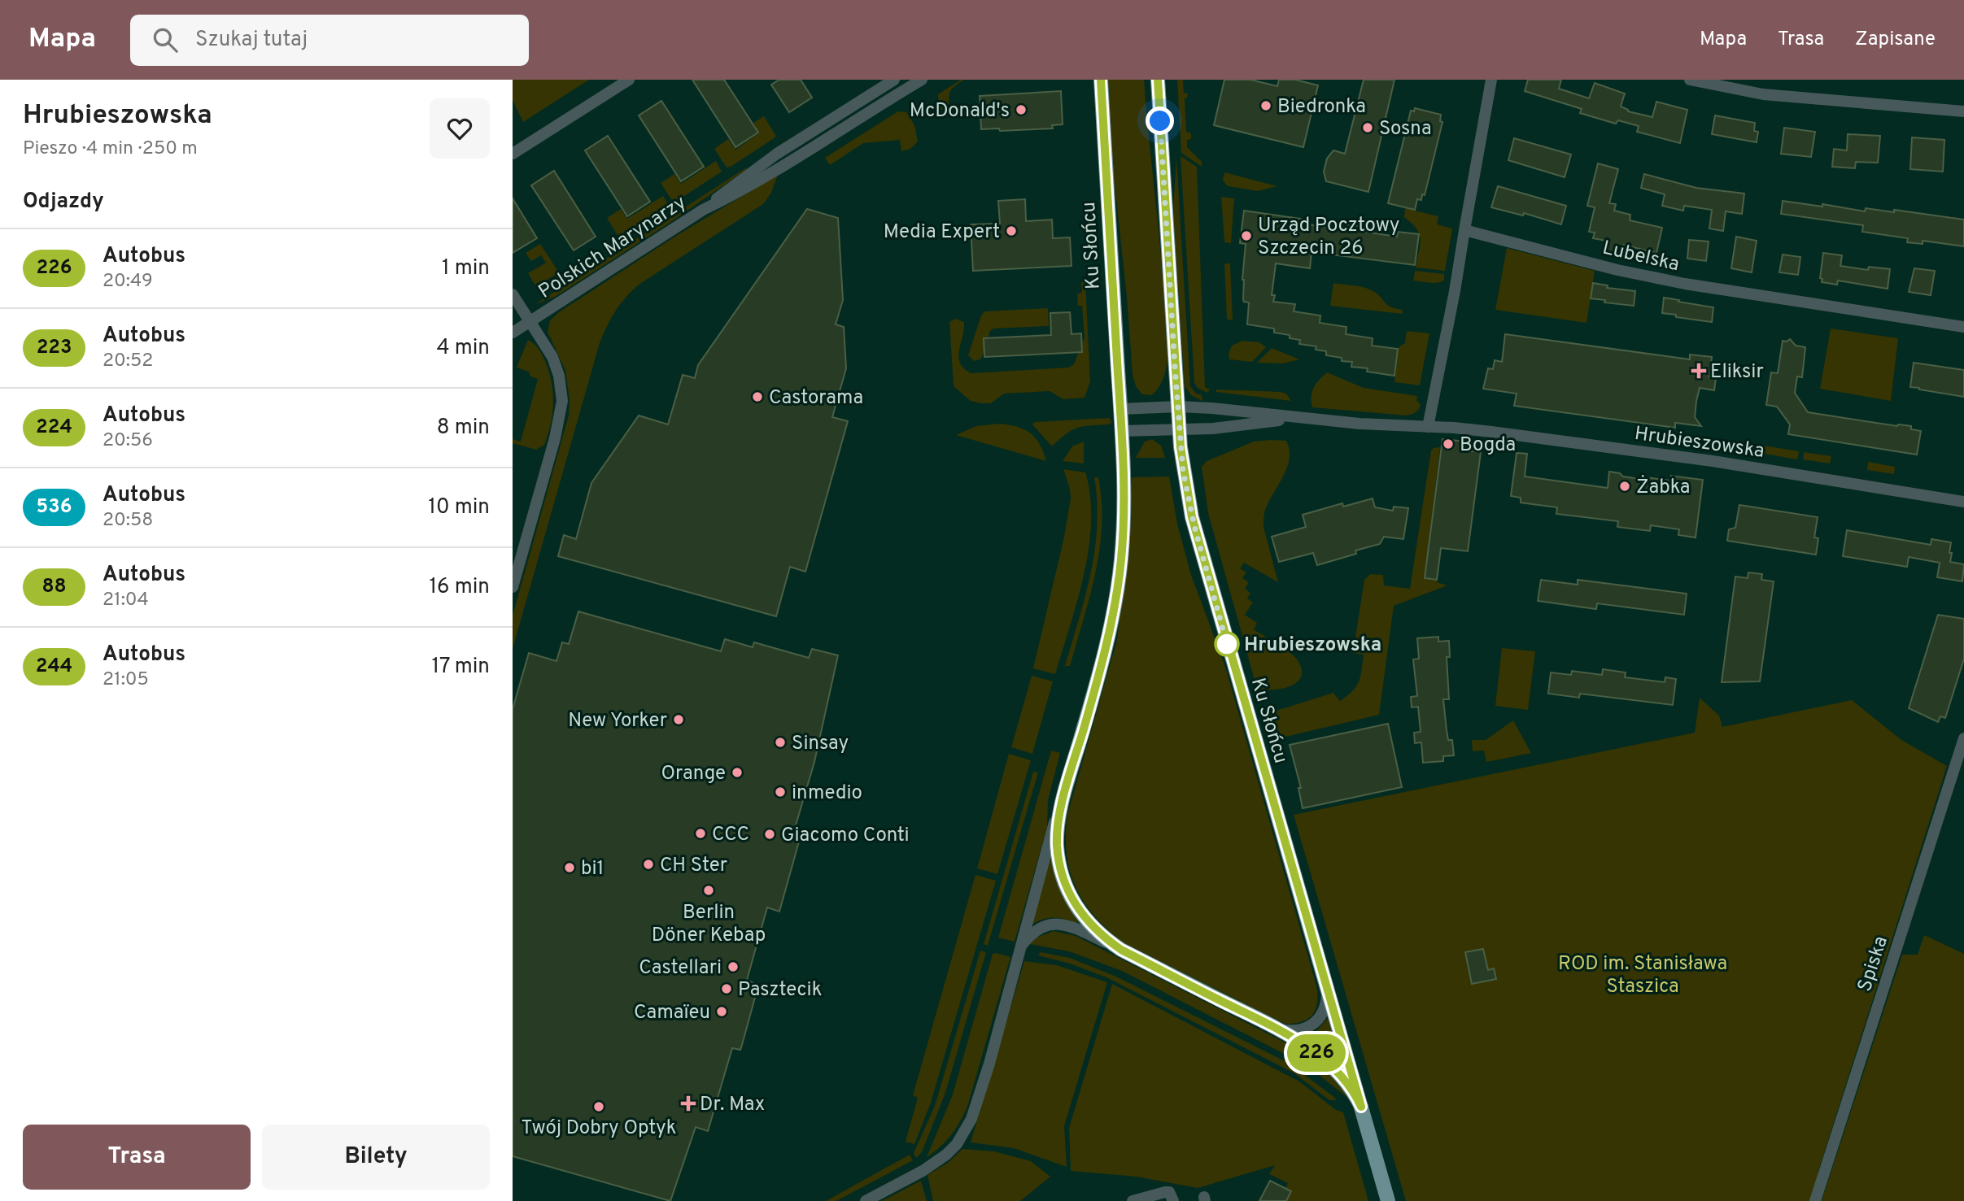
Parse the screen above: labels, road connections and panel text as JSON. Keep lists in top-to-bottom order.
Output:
{
  "streets": {
    "main road": ["Ku Słońcu"],
    "street": [
      "Polskich Marynarzy",
      "Lubelska",
      "Hrubieszowska",
      "Spiska"
    ]
  },
  "crossings": [
    ["Ku Słońcu", "Hrubieszowska"]
  ],
  "parks": ["ROD im. Stanisława Staszica"],
  "places": {
    "other": [
      "Biedronka",
      "McDonald's",
      "Sosna",
      "Media Expert",
      "Urząd Pocztowy Szczecin 26",
      "Castorama",
      "Bogda",
      "Żabka",
      "Hrubieszowska",
      "New Yorker",
      "Sinsay",
      "Orange",
      "inmedio",
      "CCC",
      "Giacomo Conti",
      "CH Ster",
      "bi1",
      "Berlin Döner Kebap",
      "Castellari",
      "Pasztecik",
      "Camaïeu",
      "Twój Dobry Optyk"
    ],
    "health": ["Eliksir", "Dr. Max"]
  },
  "lines": ["bus line 226"],
  "page": {
    "header": "Mapa",
    "search": "Szukaj tutaj",
    "nav": ["Mapa", "Trasa", "Zapisane"],
    "heading": [
      ["Hrubieszowska", "Pieszo · 4 min · 250 m"],
      "Odjazdy"
    ],
    "on_map": "226",
    "list": [
      {
        "mark": "226",
        "name": "Autobus",
        "note": "20:49",
        "value": "1 min"
      },
      {
        "mark": "223",
        "name": "Autobus",
        "note": "20:52",
        "value": "4 min"
      },
      {
        "mark": "224",
        "name": "Autobus",
        "note": "20:56",
        "value": "8 min"
      },
      {
        "mark": "536",
        "name": "Autobus",
        "note": "20:58",
        "value": "10 min"
      },
      {
        "mark": "88",
        "name": "Autobus",
        "note": "21:04",
        "value": "16 min"
      },
      {
        "mark": "244",
        "name": "Autobus",
        "note": "21:05",
        "value": "17 min"
      }
    ],
    "buttons": ["Trasa", "Bilety"]
  }
}
